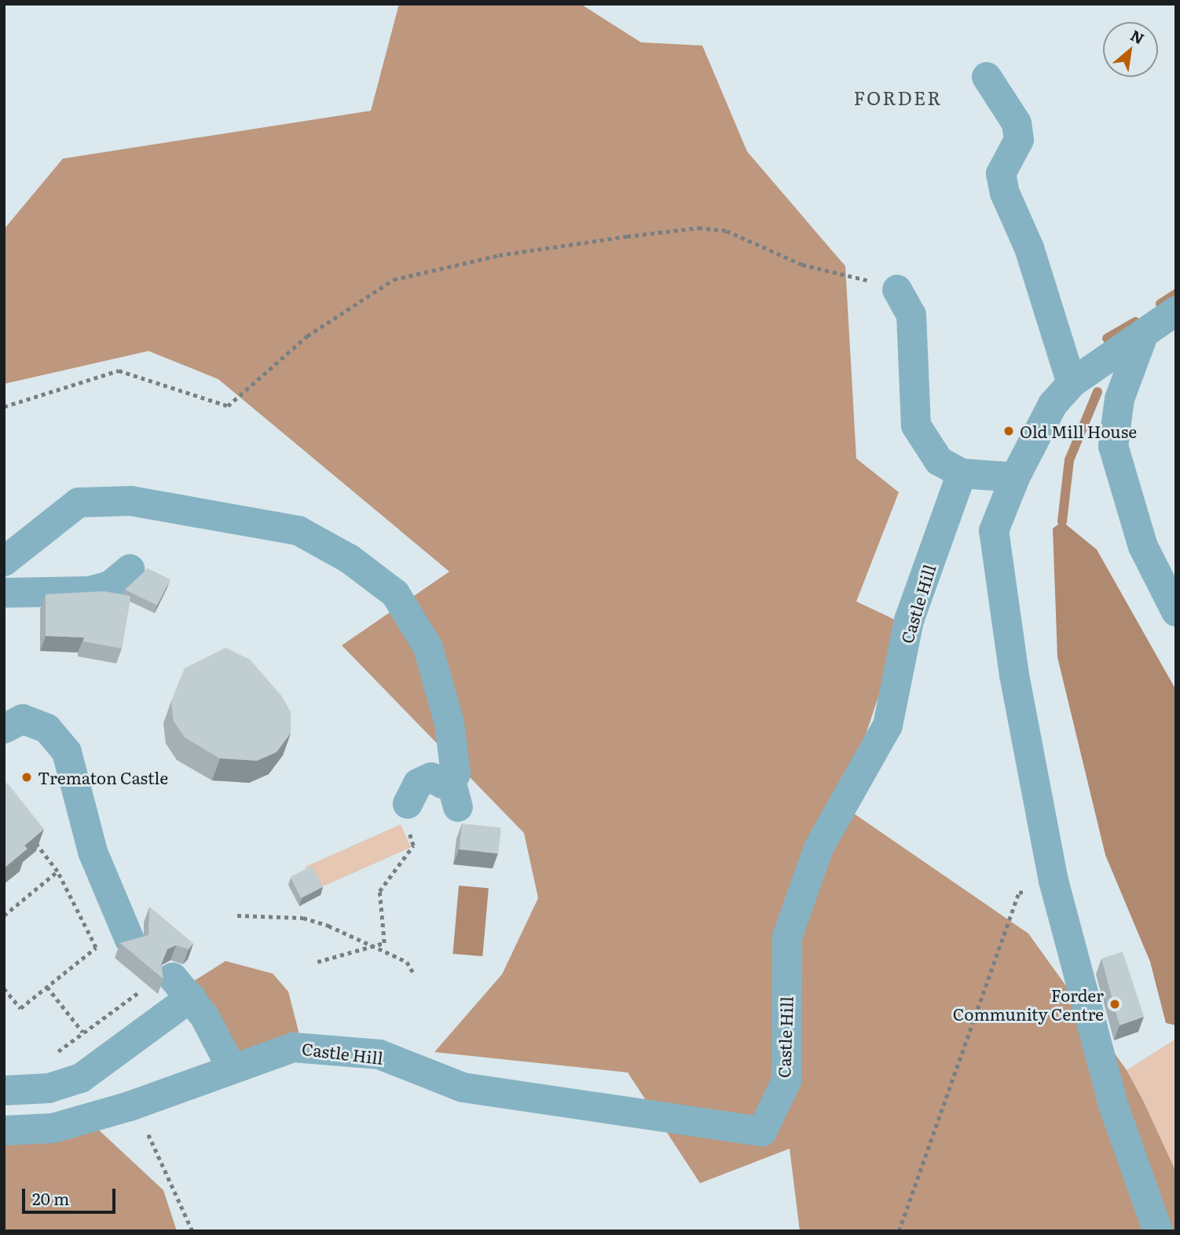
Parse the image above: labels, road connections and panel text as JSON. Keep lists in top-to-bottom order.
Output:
{
  "streets": {
    "street": ["Castle Hill"]
  },
  "districts": ["FORDER"],
  "places": ["Old Mill House", "Trematon Castle", "Forder Community Centre"],
  "scale_bar": "20 m",
  "north": "top right"
}
